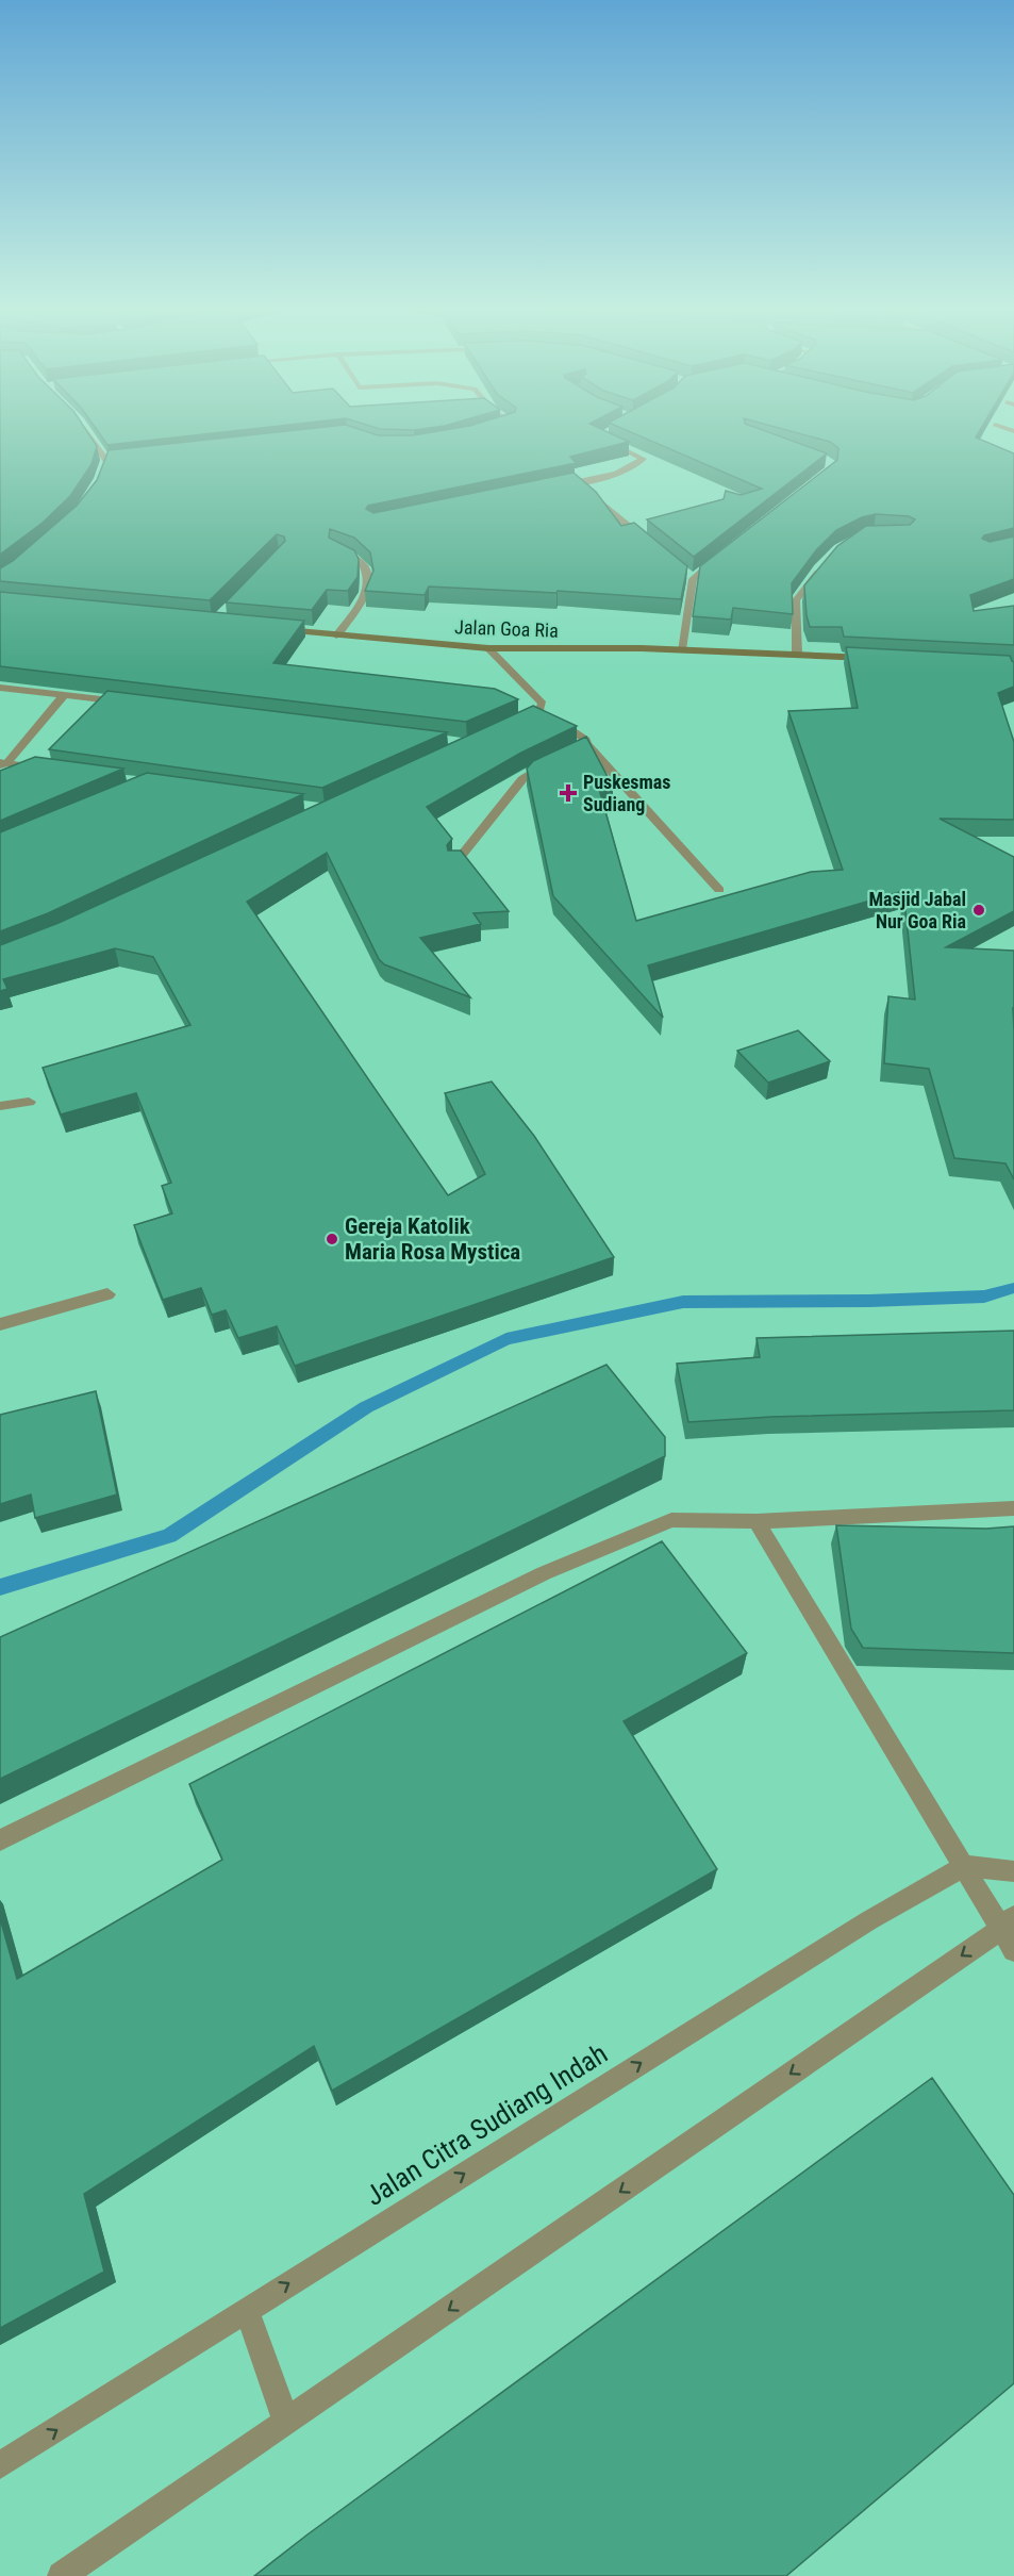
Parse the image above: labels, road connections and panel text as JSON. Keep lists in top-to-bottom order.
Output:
{
  "streets": {
    "main road": ["Jalan Goa Ria"],
    "street": ["Jalan Citra Sudiang Indah"]
  },
  "places": {
    "health": ["Puskesmas Sudiang"],
    "other": ["Masjid Jabal Nur Goa Ria", "Gereja Katolik Maria Rosa Mystica"]
  }
}
